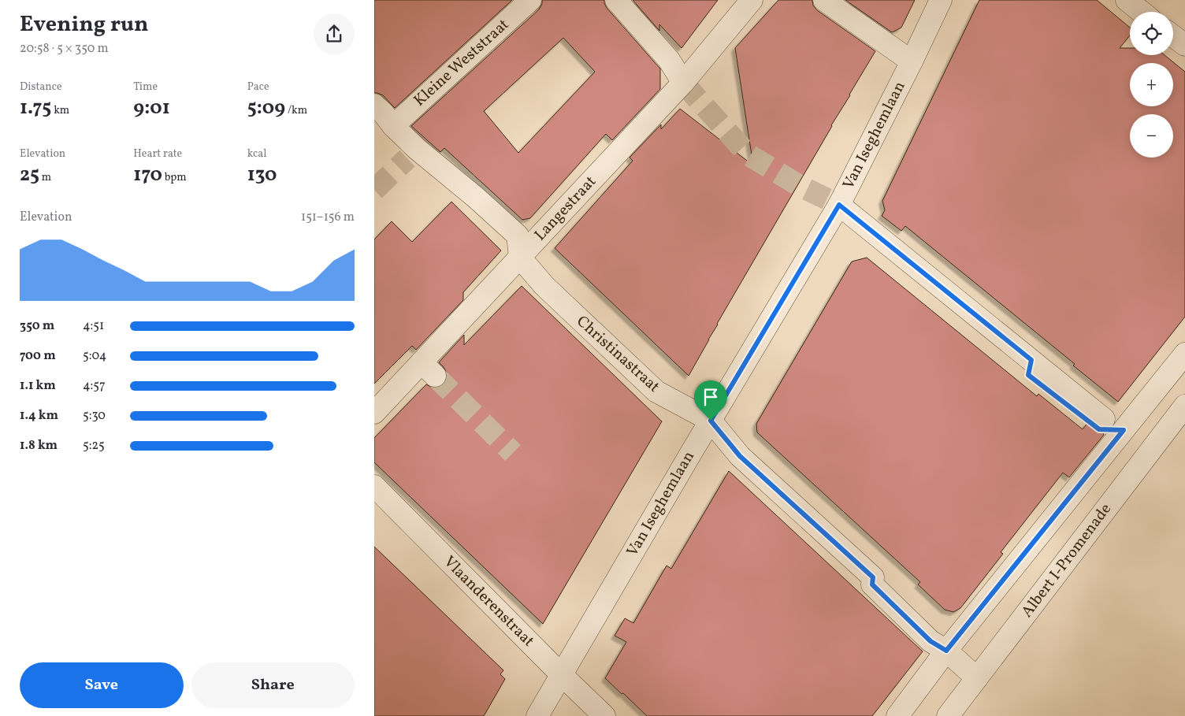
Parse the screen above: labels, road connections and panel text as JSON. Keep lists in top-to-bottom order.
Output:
{
  "streets": {
    "street": [
      "Kleine Weststraat",
      "Van Iseghemlaan",
      "Langestraat",
      "Christinastraat",
      "Albert I-Promenade",
      "Vlaanderenstraat"
    ]
  },
  "crossings": [
    ["Van Iseghemlaan", "Christinastraat"],
    ["Van Iseghemlaan", "Vlaanderenstraat"],
    ["Langestraat", "Christinastraat"]
  ],
  "page": {
    "heading": ["Evening run", "20:58 · 5 × 350 m"],
    "map_buttons": ["+", "−"],
    "stats": [
      ["Distance", "1.75 km"],
      ["Time", "9:01"],
      ["Pace", "5:09 /km"],
      ["Elevation", "25 m"],
      ["Heart rate", "170 bpm"],
      ["kcal", "130"]
    ],
    "chart": ["Elevation", "151–156 m"],
    "list": [
      {
        "name": "350 m",
        "note": "4:51"
      },
      {
        "name": "700 m",
        "note": "5:04"
      },
      {
        "name": "1.1 km",
        "note": "4:57"
      },
      {
        "name": "1.4 km",
        "note": "5:30"
      },
      {
        "name": "1.8 km",
        "note": "5:25"
      }
    ],
    "buttons": ["Save", "Share"]
  }
}
